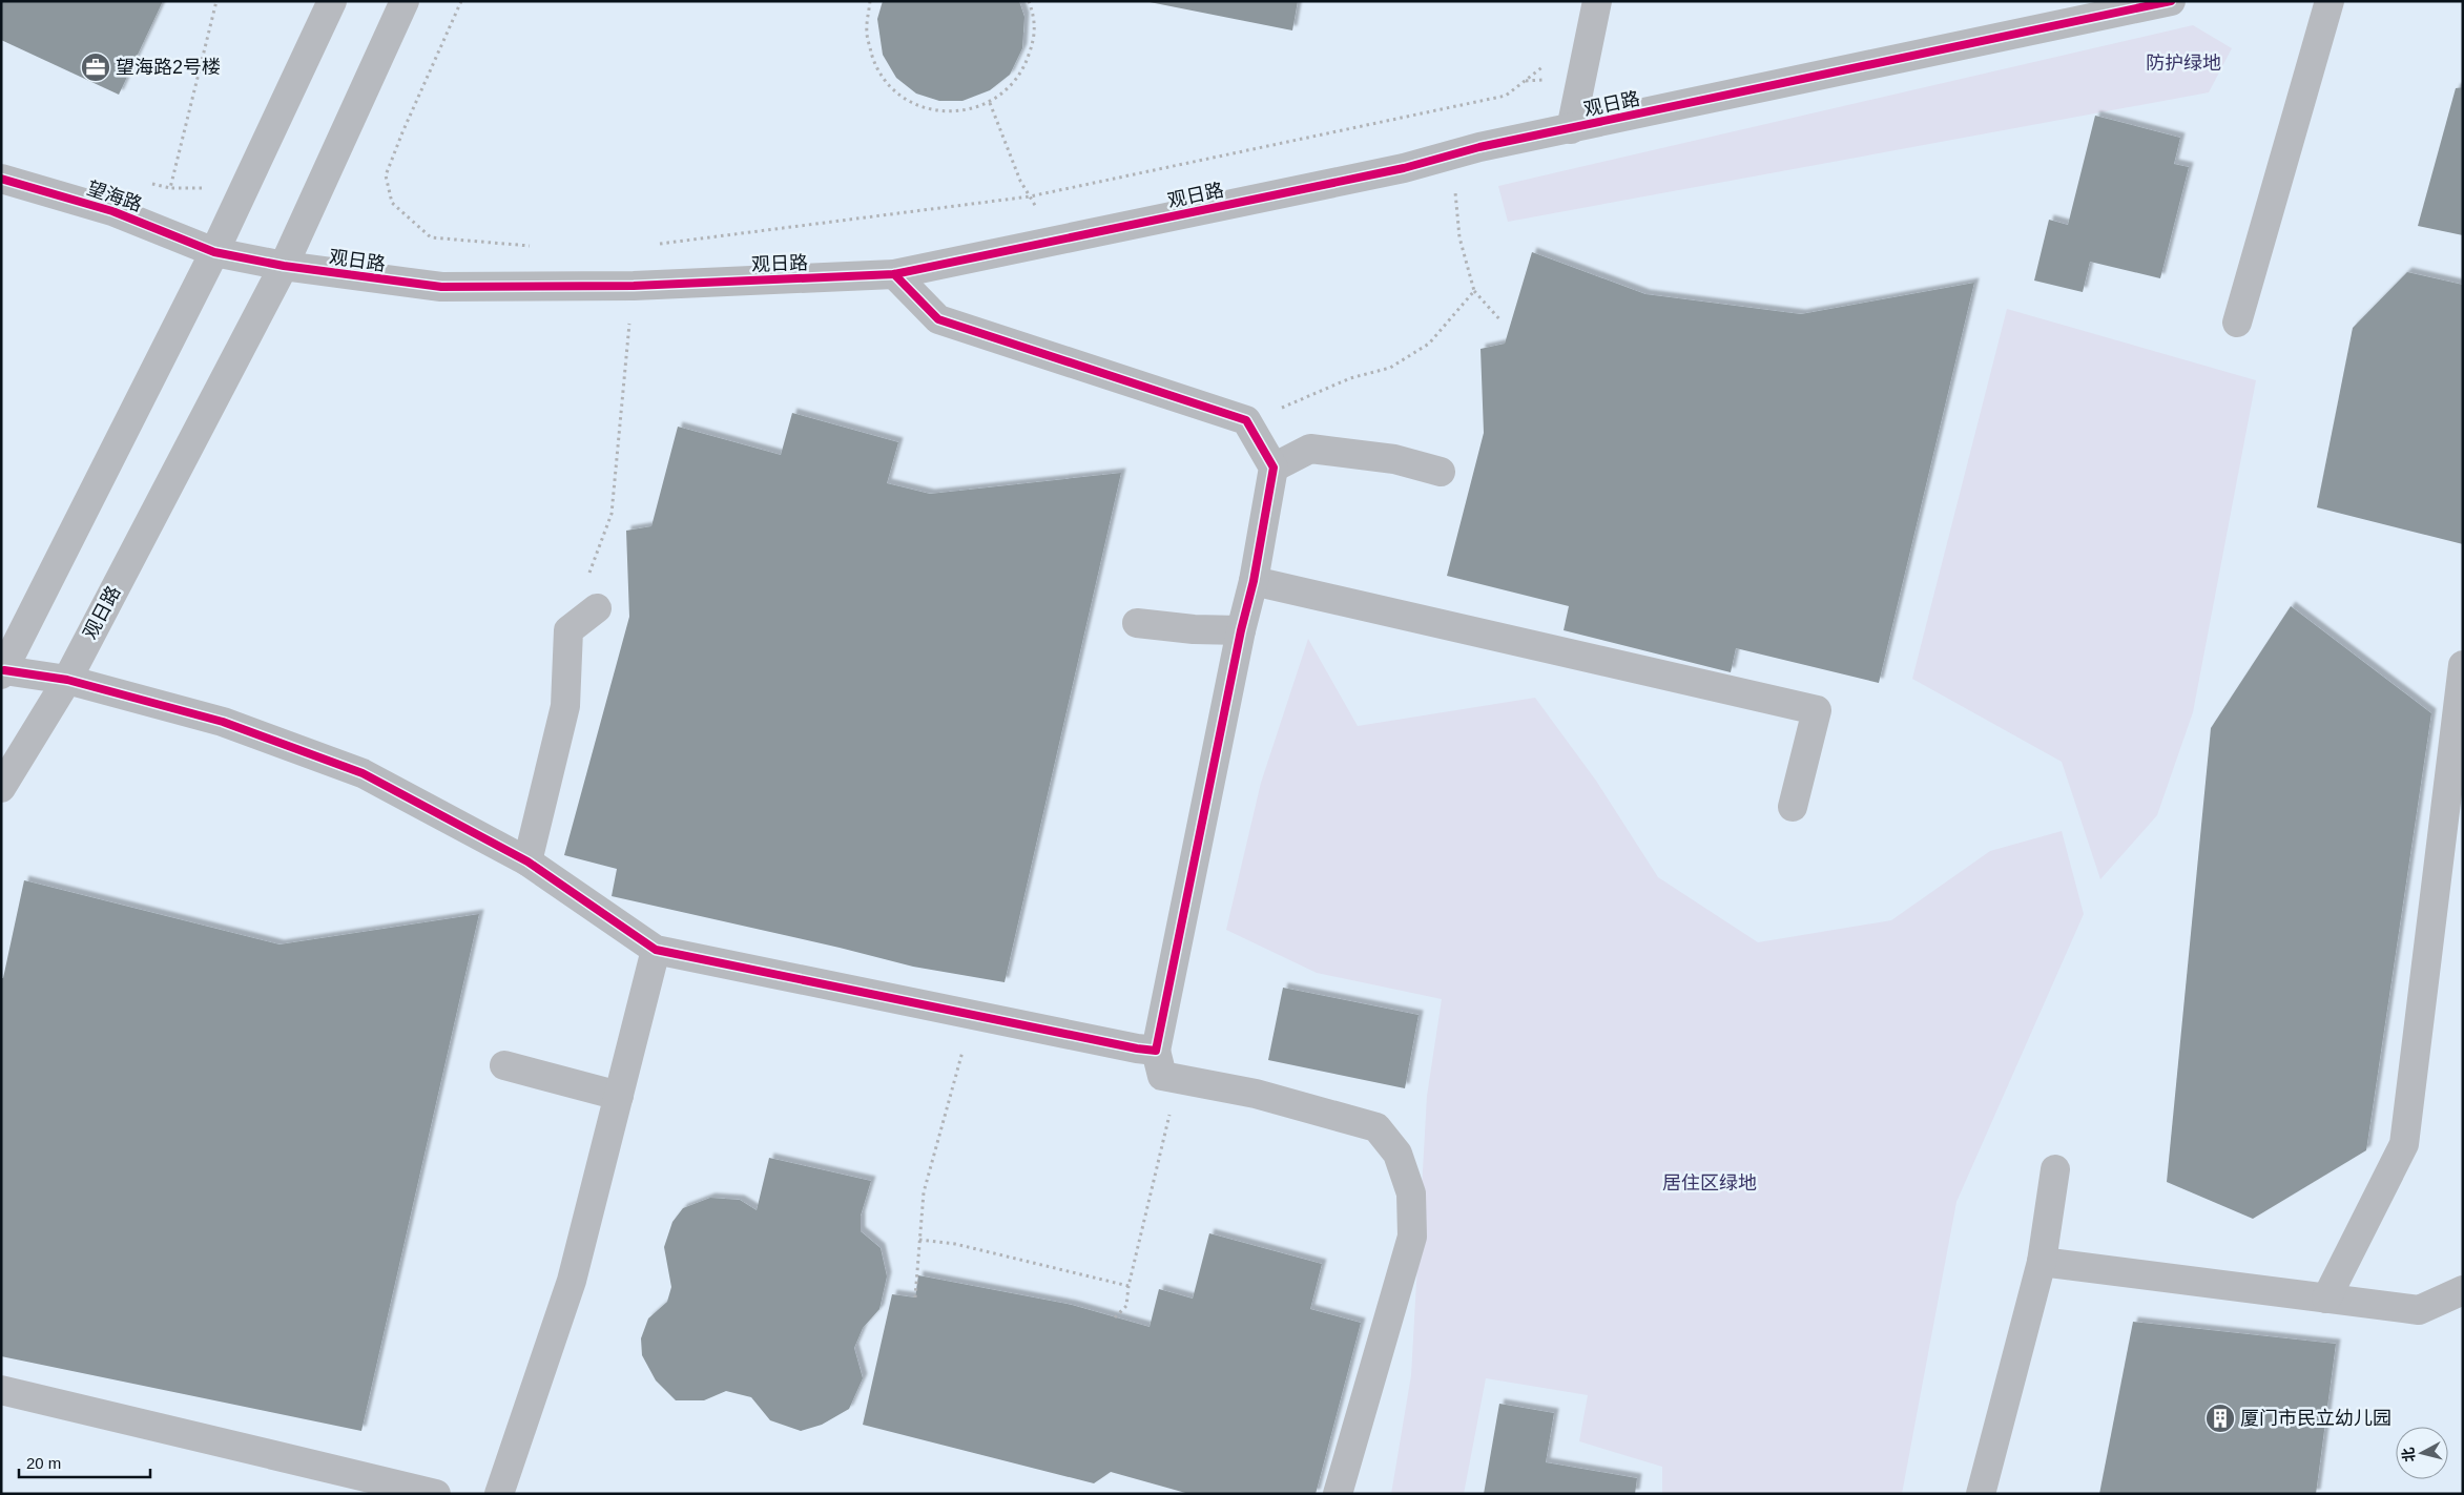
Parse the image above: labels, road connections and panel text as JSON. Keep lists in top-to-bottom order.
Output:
{
  "streets": {
    "street": ["观日路", "望海路"]
  },
  "crossings": [
    ["观日路", "望海路"]
  ],
  "parks": ["防护绿地", "居住区绿地"],
  "places": {
    "office": ["望海路2号楼"],
    "building": ["厦门市民立幼儿园"]
  },
  "scale_bar": "20 m",
  "north": "left"
}
